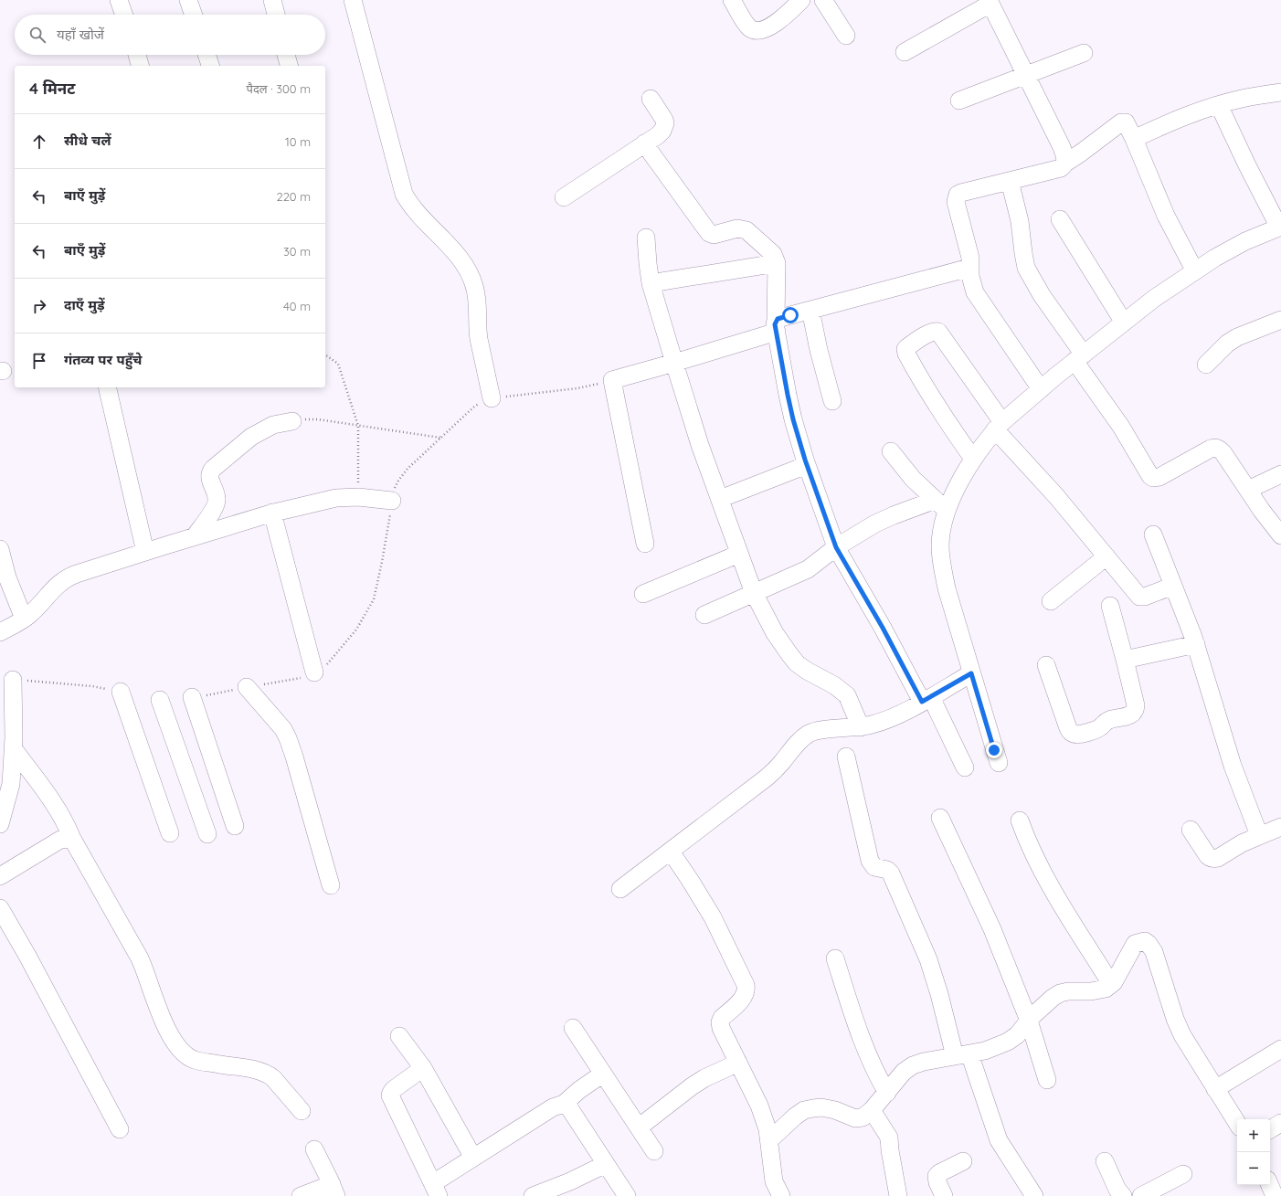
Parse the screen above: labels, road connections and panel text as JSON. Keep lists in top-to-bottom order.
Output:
{
  "page": {
    "search": "यहाँ खोजें",
    "heading": ["4 मिनट", "पैदल · 300 m"],
    "list": [
      ["सीधे चलें", "10 m"],
      ["बाएँ मुड़ें", "220 m"],
      ["बाएँ मुड़ें", "30 m"],
      ["दाएँ मुड़ें", "40 m"],
      "गंतव्य पर पहुँचे"
    ],
    "map_buttons": ["+", "−"]
  }
}
